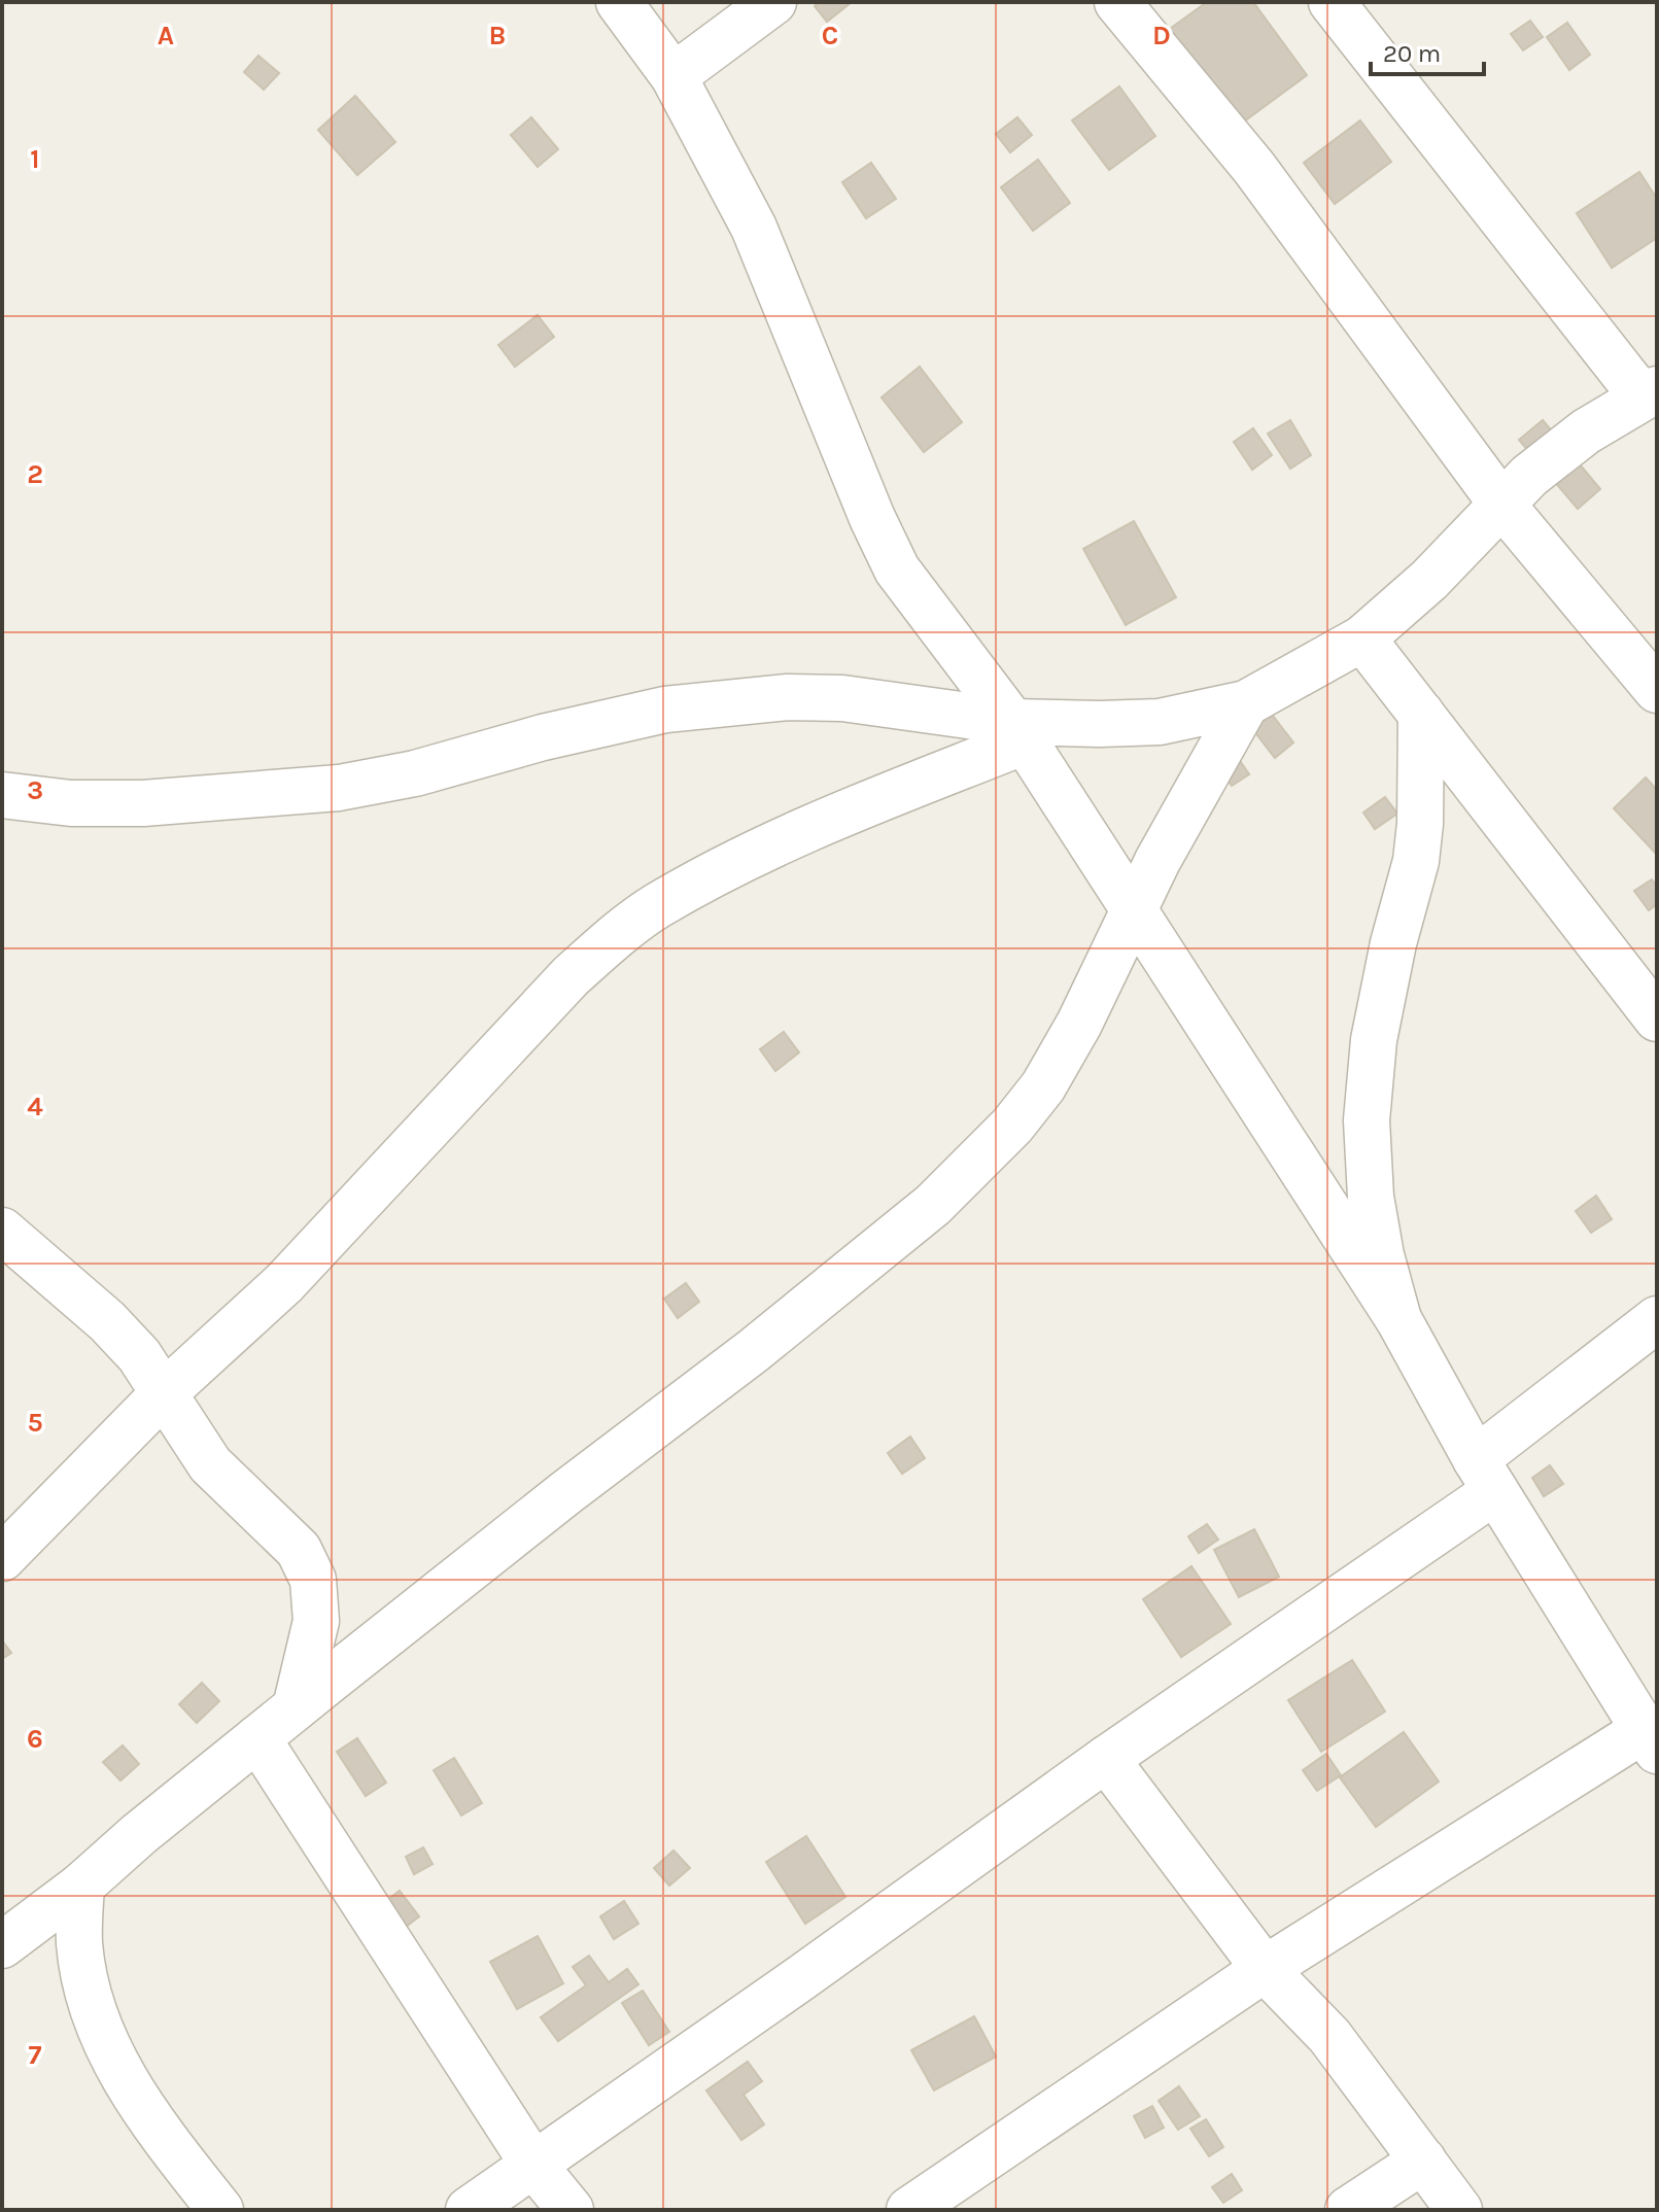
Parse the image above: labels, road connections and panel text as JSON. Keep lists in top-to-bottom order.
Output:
{
  "scale_bar": "20 m",
  "grid": {
    "columns": [
      "A",
      "B",
      "C",
      "D"
    ],
    "rows": [
      "1",
      "2",
      "3",
      "4",
      "5",
      "6",
      "7"
    ]
  }
}
